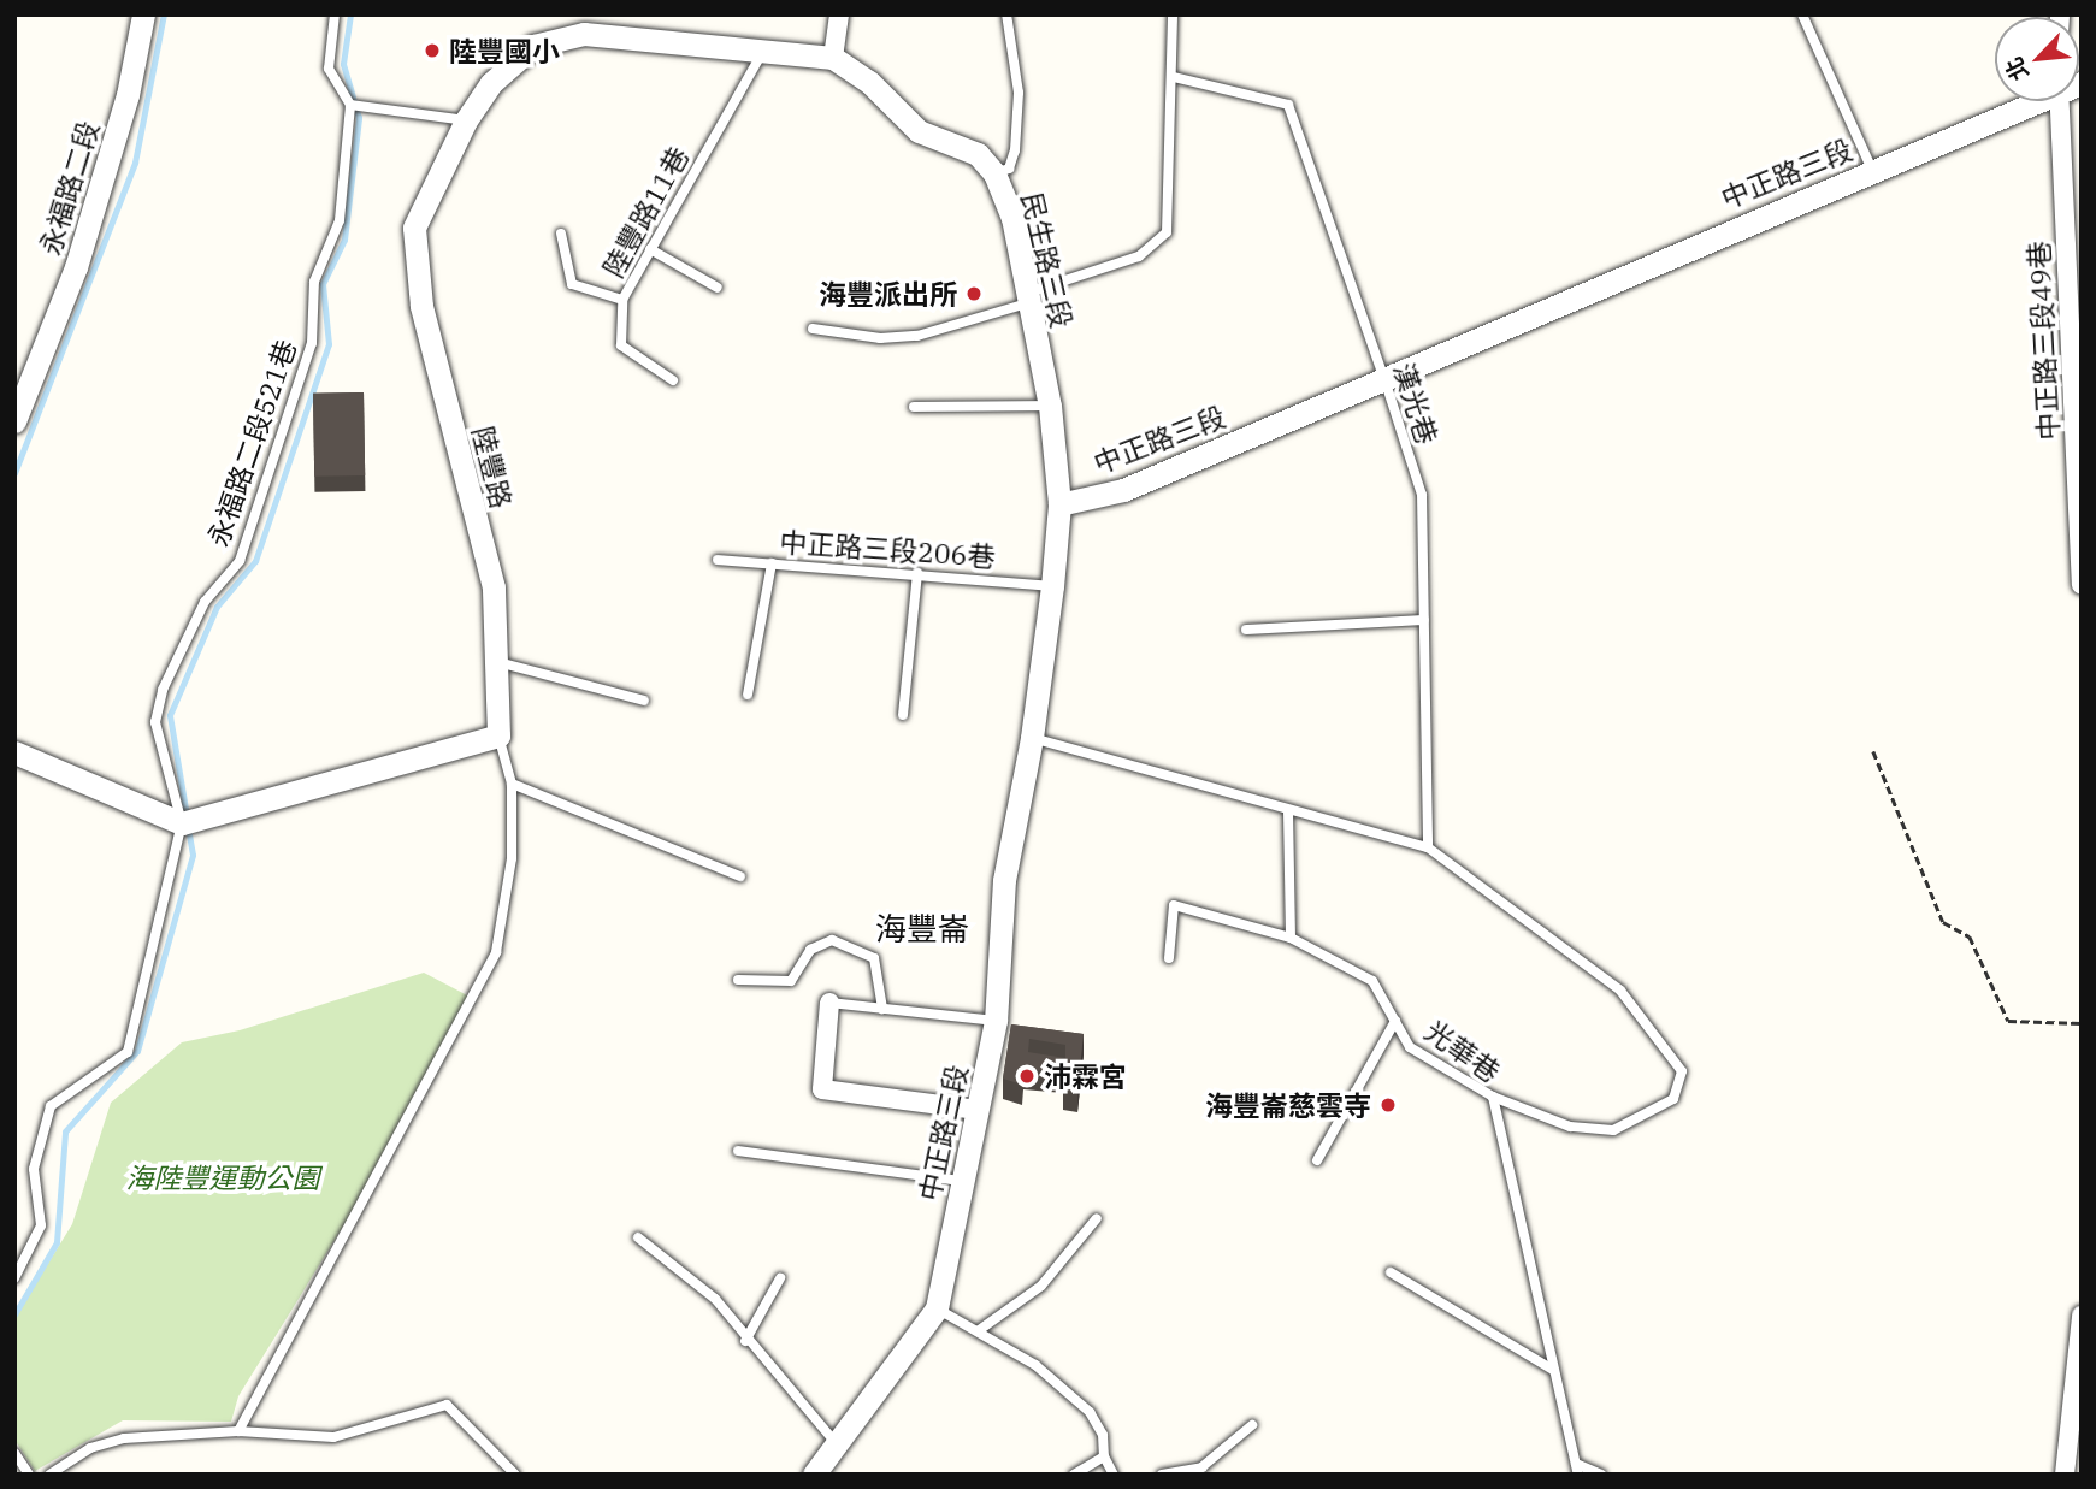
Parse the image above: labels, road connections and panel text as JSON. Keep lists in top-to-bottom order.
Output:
{
  "streets": {
    "street": [
      "中正路三段",
      "永福路二段",
      "民生路三段",
      "中正路三段49巷",
      "陸豐路"
    ],
    "lane": [
      "陸豐路11巷",
      "漢光巷",
      "永福路二段521巷",
      "中正路三段206巷",
      "光華巷"
    ]
  },
  "crossings": [
    ["中正路三段", "民生路三段"],
    ["中正路三段", "漢光巷"],
    ["中正路三段", "中正路三段206巷"],
    ["陸豐路11巷", "陸豐路"],
    ["民生路三段", "陸豐路"]
  ],
  "districts": ["海豐崙"],
  "parks": ["海陸豐運動公園"],
  "places": [
    "陸豐國小",
    "海豐派出所",
    "沛霖宮",
    "海豐崙慈雲寺"
  ],
  "north": "bottom left"
}
